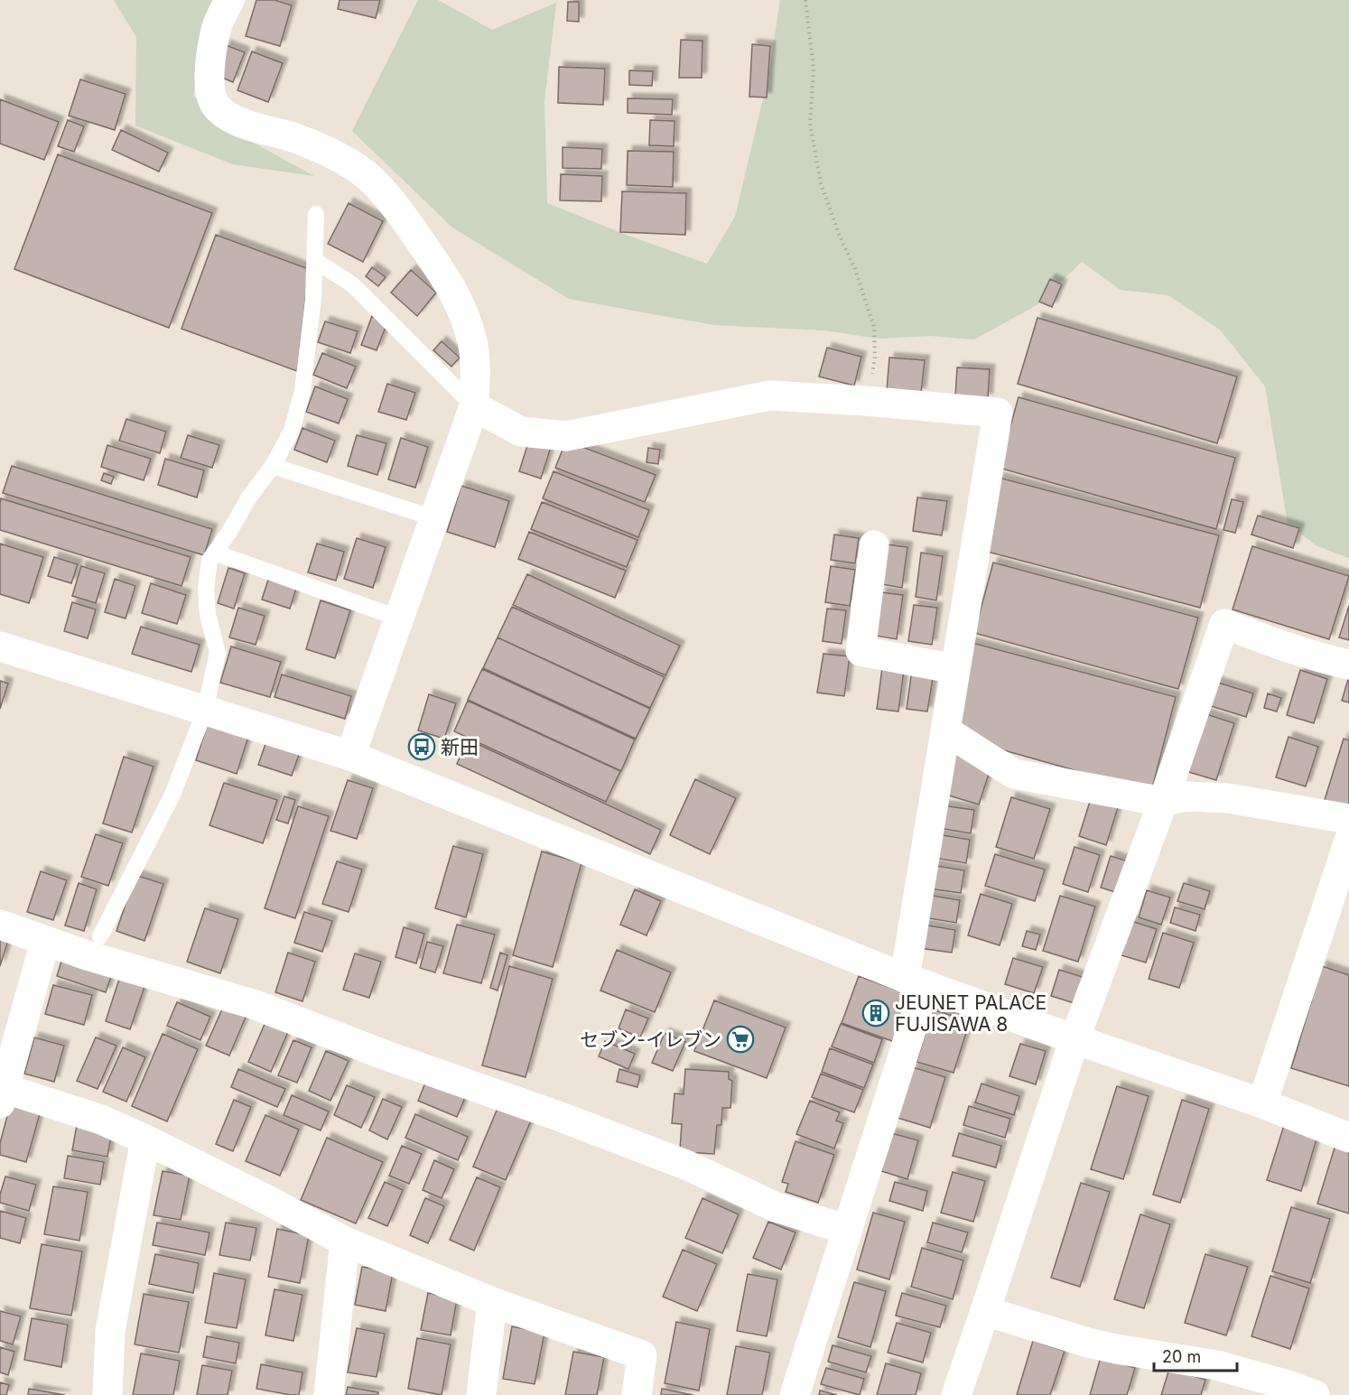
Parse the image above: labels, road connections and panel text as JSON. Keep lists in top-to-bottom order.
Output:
{
  "places": {
    "bus stop": ["新田"],
    "building": ["JEUNET PALACE FUJISAWA 8"],
    "supermarket": ["セブン-イレブン"]
  },
  "scale_bar": "20 m"
}
